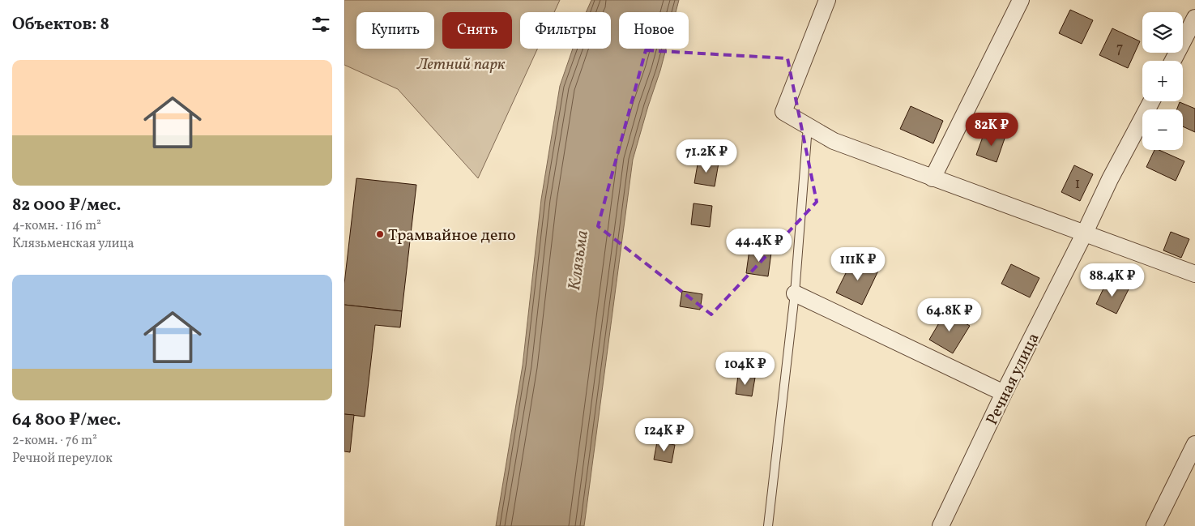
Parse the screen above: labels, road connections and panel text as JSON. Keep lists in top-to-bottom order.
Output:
{
  "streets": {
    "street": ["Речная улица"]
  },
  "water": ["Клязьма"],
  "parks": ["Летний парк"],
  "places": ["Трамвайное депо"],
  "house_numbers": ["7", "1"],
  "page": {
    "heading": "Объектов: 8",
    "map_buttons": ["+", "−"],
    "chip": [
      "Купить",
      "Снять",
      "Фильтры",
      "Новое"
    ],
    "list": [
      {
        "name": "82 000 ₽/мес.",
        "note": "4-комн. · 116 m² · Клязьменская улица"
      },
      {
        "name": "64 800 ₽/мес.",
        "note": "2-комн. · 76 m² · Речной переулок"
      }
    ],
    "price": [
      "82K ₽",
      "71.2K ₽",
      "44.4K ₽",
      "111K ₽",
      "88.4K ₽",
      "64.8K ₽",
      "104K ₽",
      "124K ₽"
    ]
  }
}
